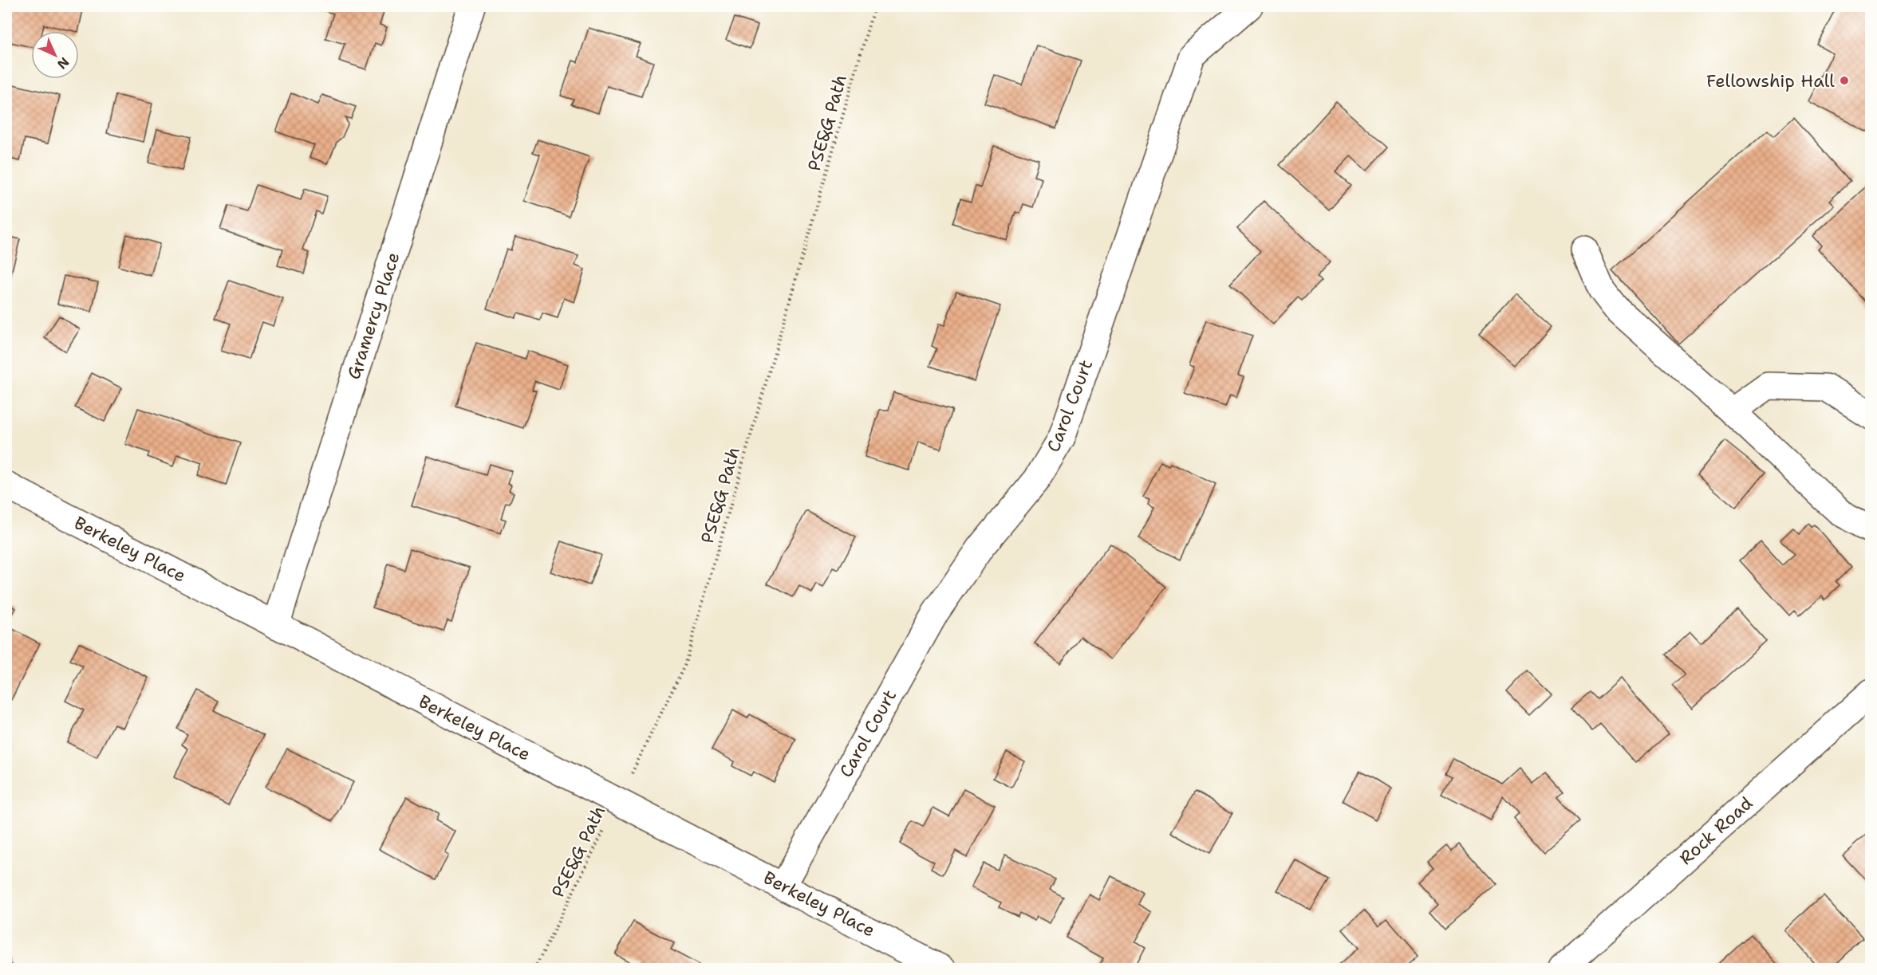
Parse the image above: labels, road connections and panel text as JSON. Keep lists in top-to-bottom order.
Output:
{
  "streets": {
    "street": [
      "Gramercy Place",
      "Carol Court",
      "Berkeley Place",
      "Rock Road"
    ],
    "path": ["PSE&G Path"]
  },
  "crossings": [
    ["PSE&G Path", "Berkeley Place"],
    ["Gramercy Place", "Berkeley Place"],
    ["Carol Court", "Berkeley Place"]
  ],
  "places": ["Fellowship Hall"],
  "north": "bottom right"
}
